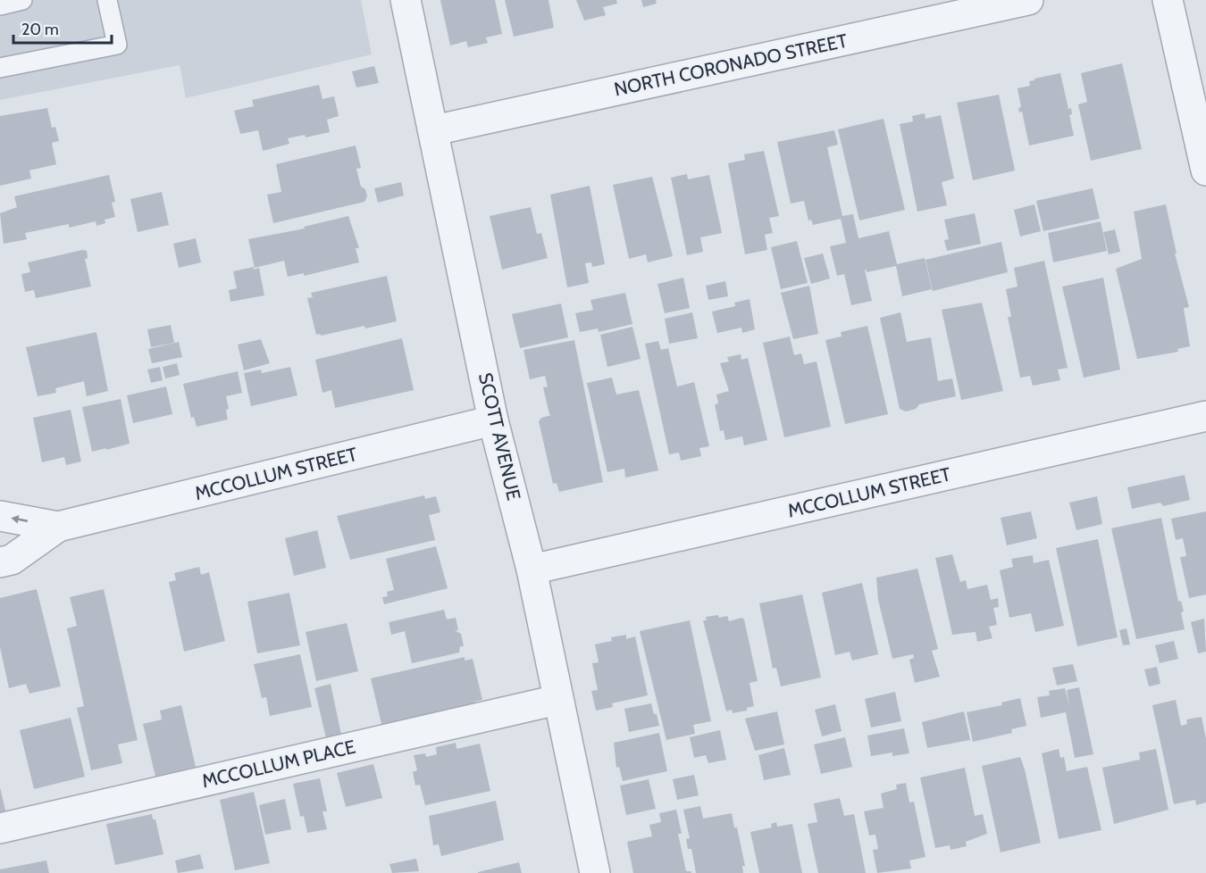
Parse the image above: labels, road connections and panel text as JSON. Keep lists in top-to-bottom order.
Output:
{
  "streets": {
    "street": [
      "NORTH CORONADO STREET",
      "SCOTT AVENUE",
      "MCCOLLUM STREET",
      "MCCOLLUM PLACE"
    ]
  },
  "crossings": [
    ["NORTH CORONADO STREET", "SCOTT AVENUE"],
    ["SCOTT AVENUE", "MCCOLLUM STREET"],
    ["SCOTT AVENUE", "MCCOLLUM PLACE"]
  ],
  "scale_bar": "20 m"
}
